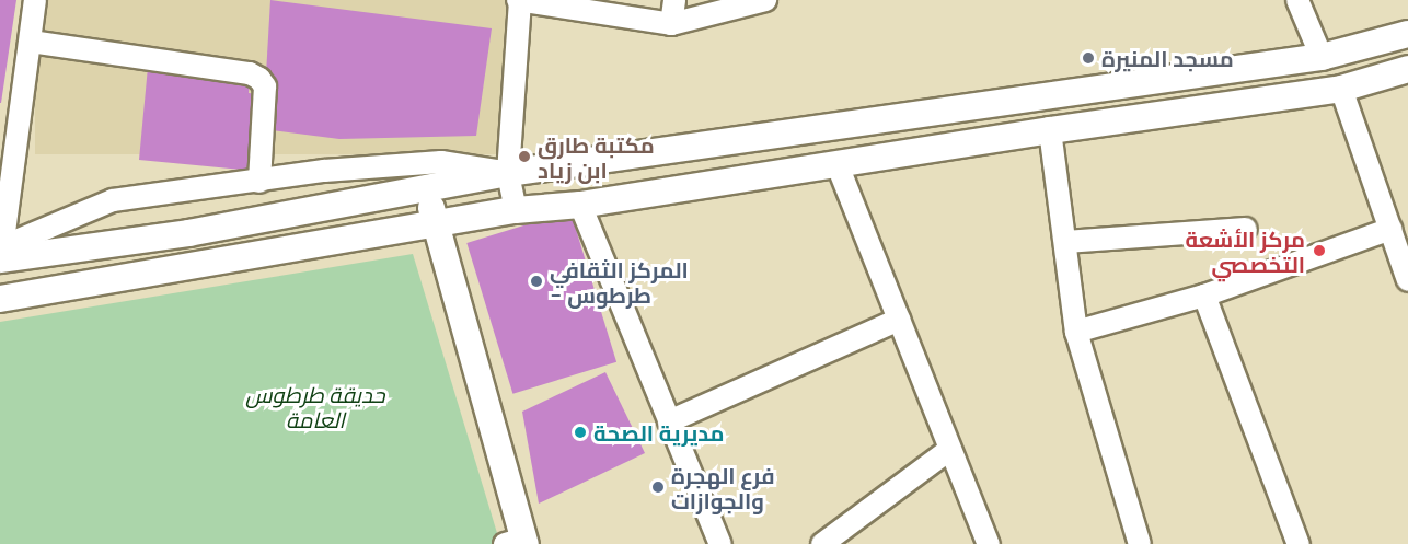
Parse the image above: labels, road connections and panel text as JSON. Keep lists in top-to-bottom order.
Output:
{
  "parks": ["حديقة طرطوس العامة"],
  "places": [
    "مسجد المنيرة",
    "مكتبة طارق ابن زياد",
    "مركز الأشعة التخصصي",
    "المركز الثقافي - طرطوس",
    "مديرية الصحة",
    "فرع الهجرة والجوازات"
  ]
}
